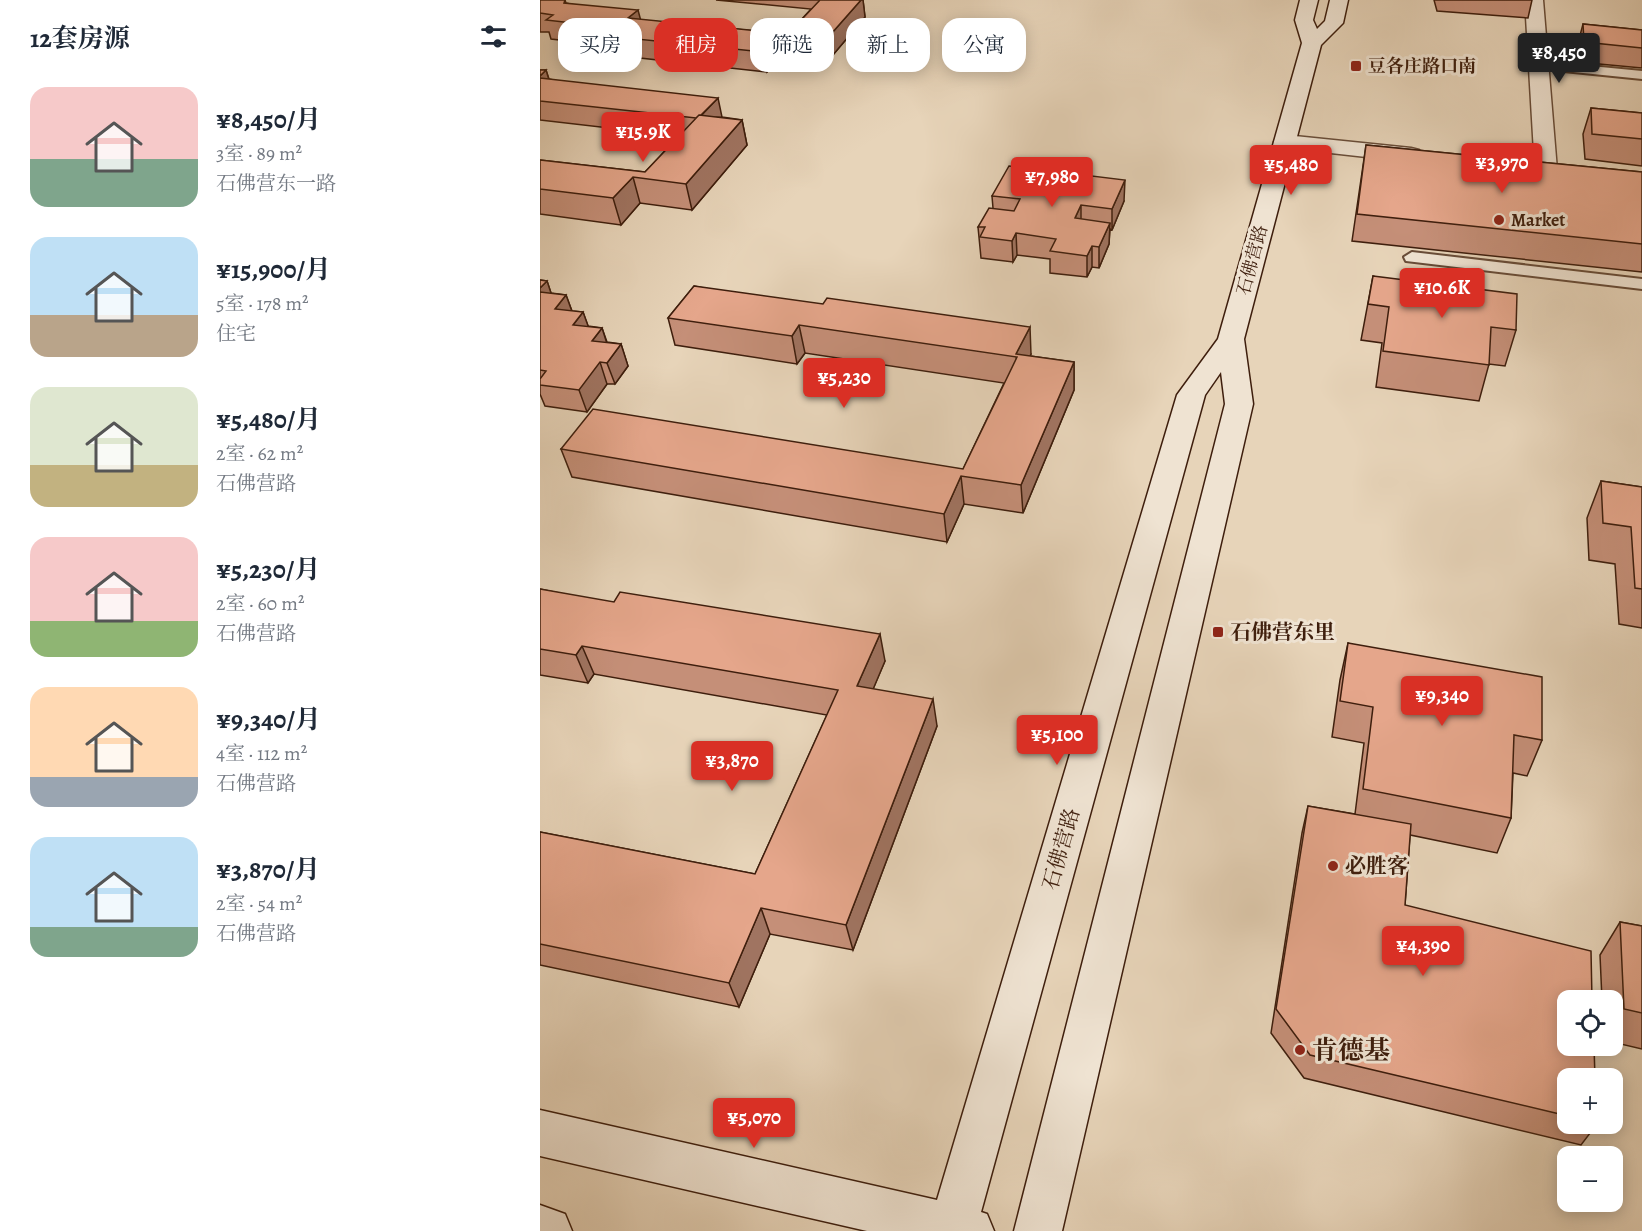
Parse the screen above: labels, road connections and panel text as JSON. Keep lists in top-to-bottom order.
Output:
{
  "streets": {
    "street": ["石佛营路"]
  },
  "places": {
    "transit": ["豆各庄路口南", "石佛营东里"],
    "other": ["Market", "必胜客", "肯德基"]
  },
  "page": {
    "heading": "12套房源",
    "chip": [
      "买房",
      "租房",
      "筛选",
      "新上",
      "公寓"
    ],
    "price": [
      "¥8,450",
      "¥15.9K",
      "¥3,970",
      "¥5,480",
      "¥7,980",
      "¥10.6K",
      "¥5,230",
      "¥9,340",
      "¥5,100",
      "¥3,870",
      "¥4,390",
      "¥5,070"
    ],
    "list": [
      {
        "name": "¥8,450/月",
        "note": "3室 · 89 m² · 石佛营东一路"
      },
      {
        "name": "¥15,900/月",
        "note": "5室 · 178 m² · 住宅"
      },
      {
        "name": "¥5,480/月",
        "note": "2室 · 62 m² · 石佛营路"
      },
      {
        "name": "¥5,230/月",
        "note": "2室 · 60 m² · 石佛营路"
      },
      {
        "name": "¥9,340/月",
        "note": "4室 · 112 m² · 石佛营路"
      },
      {
        "name": "¥3,870/月",
        "note": "2室 · 54 m² · 石佛营路"
      }
    ],
    "map_buttons": ["+", "−"]
  }
}
